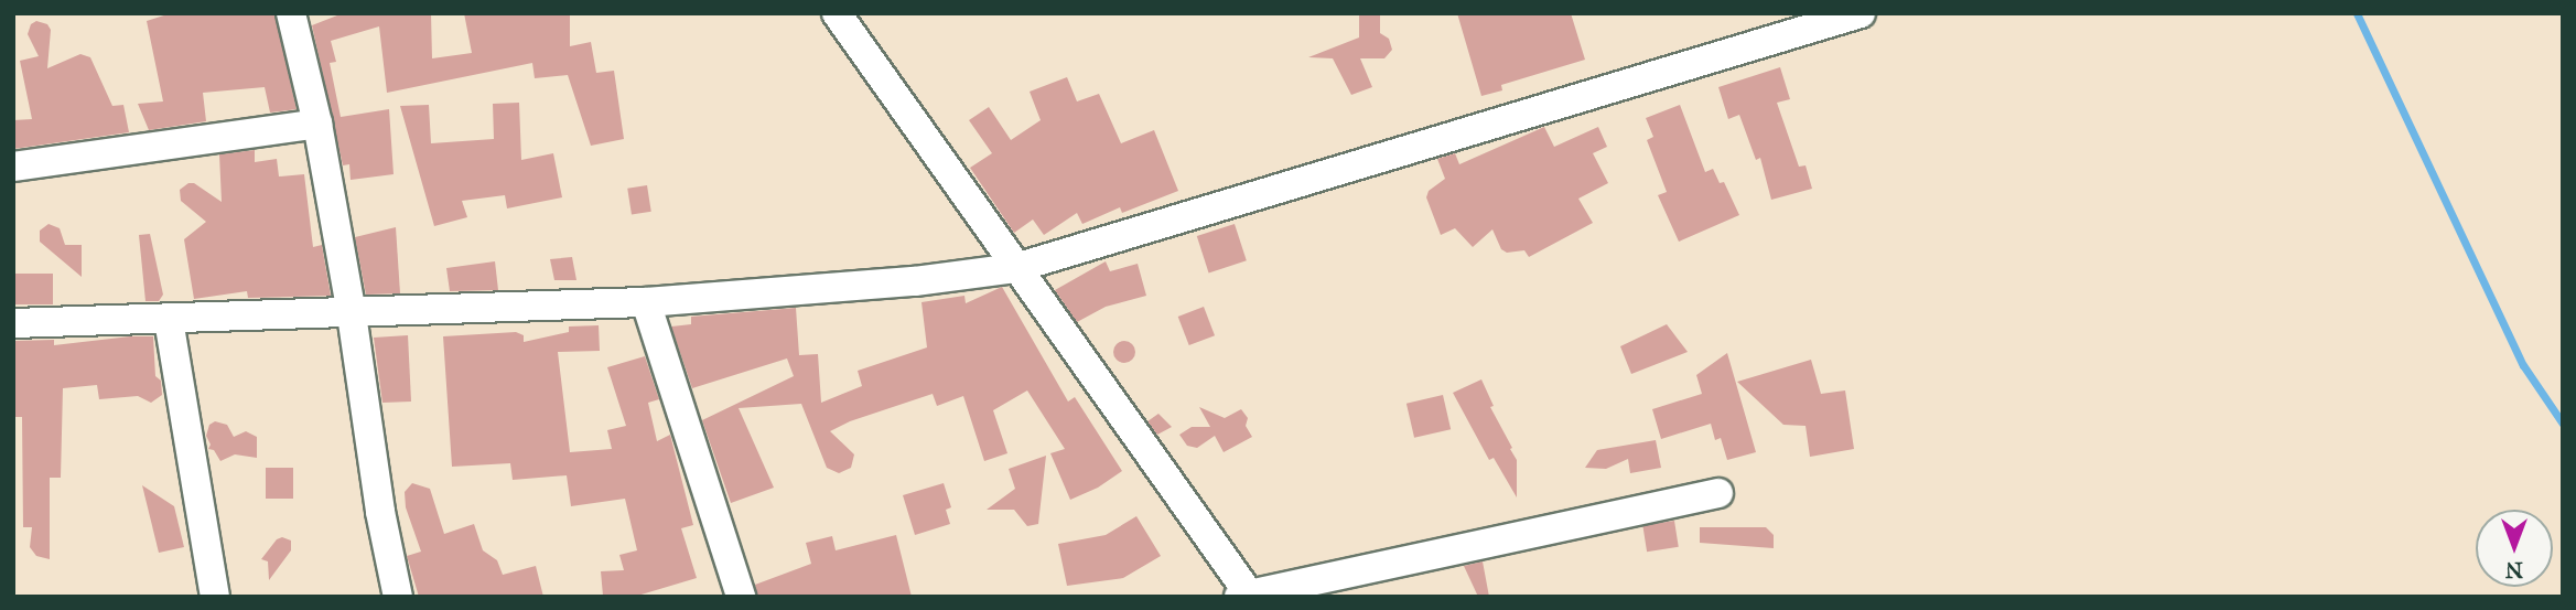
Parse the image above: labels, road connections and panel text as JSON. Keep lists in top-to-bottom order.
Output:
{
  "north": "bottom"
}
